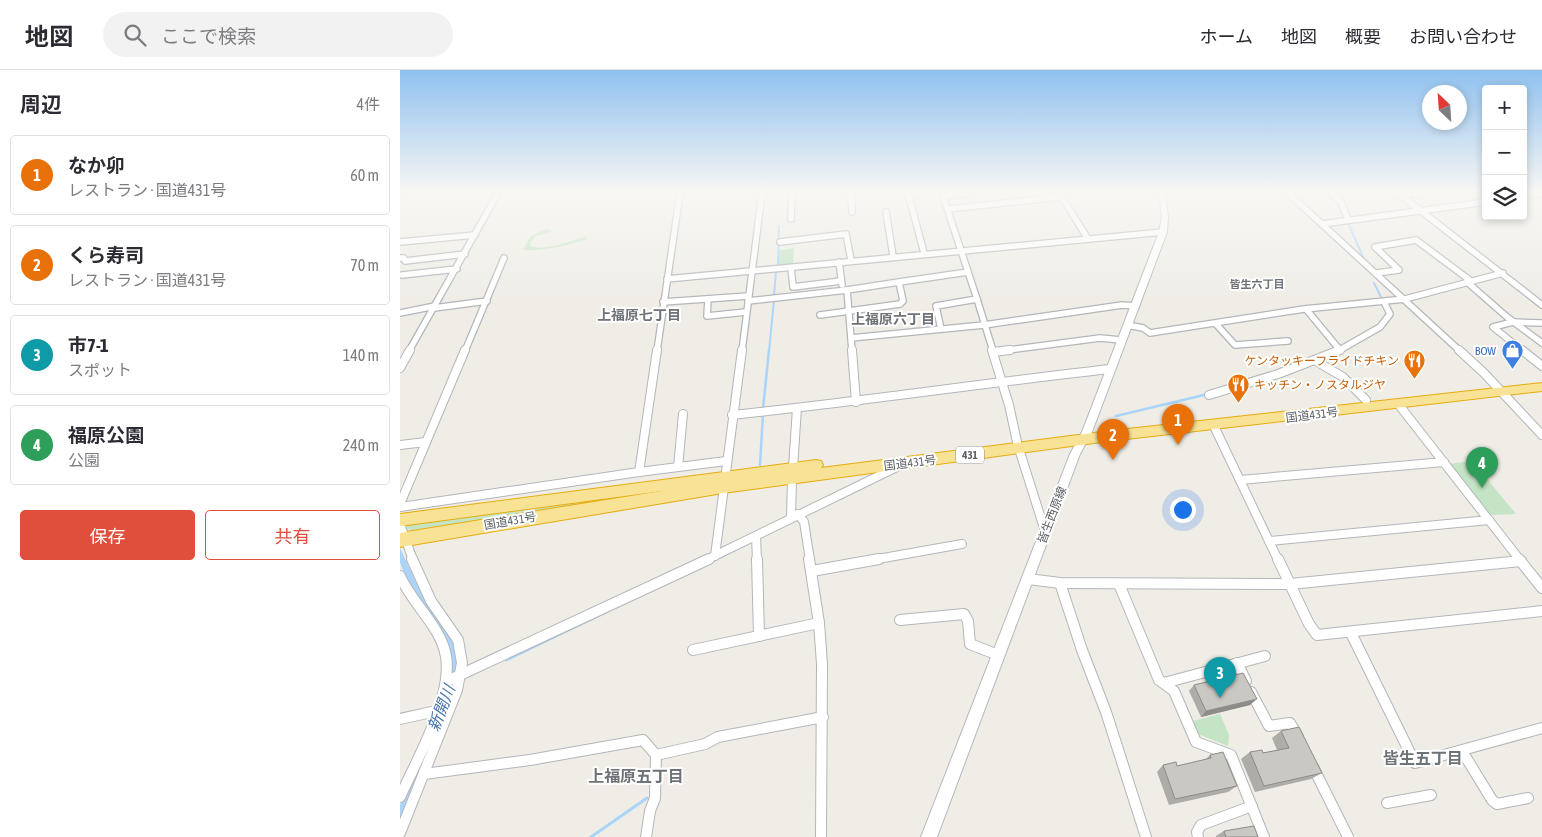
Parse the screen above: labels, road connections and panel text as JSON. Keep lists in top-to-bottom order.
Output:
{
  "streets": {
    "highway": ["国道431号", "431"],
    "main road": ["皆生西原線"]
  },
  "crossings": [
    ["国道431号", "皆生西原線"]
  ],
  "districts": [
    "皆生六丁目",
    "上福原七丁目",
    "上福原六丁目",
    "皆生五丁目",
    "上福原五丁目"
  ],
  "water": ["新開川"],
  "places": {
    "shop": ["BOW"],
    "restaurant": ["ケンタッキーフライドチキン", "キッチン・ノスタルジヤ"]
  },
  "north": "top left",
  "page": {
    "header": "地図",
    "search": "ここで検索",
    "nav": [
      "ホーム",
      "地図",
      "概要",
      "お問い合わせ"
    ],
    "heading": ["周辺", "4件"],
    "map_buttons": ["+", "−"],
    "list": [
      {
        "mark": "1",
        "name": "なか卯",
        "note": "レストラン · 国道431号",
        "value": "60 m"
      },
      {
        "mark": "2",
        "name": "くら寿司",
        "note": "レストラン · 国道431号",
        "value": "70 m"
      },
      {
        "mark": "3",
        "name": "市7-1",
        "note": "スポット",
        "value": "140 m"
      },
      {
        "mark": "4",
        "name": "福原公園",
        "note": "公園",
        "value": "240 m"
      }
    ],
    "pins": [
      "1",
      "2",
      "4",
      "3"
    ],
    "buttons": ["保存", "共有"]
  }
}
